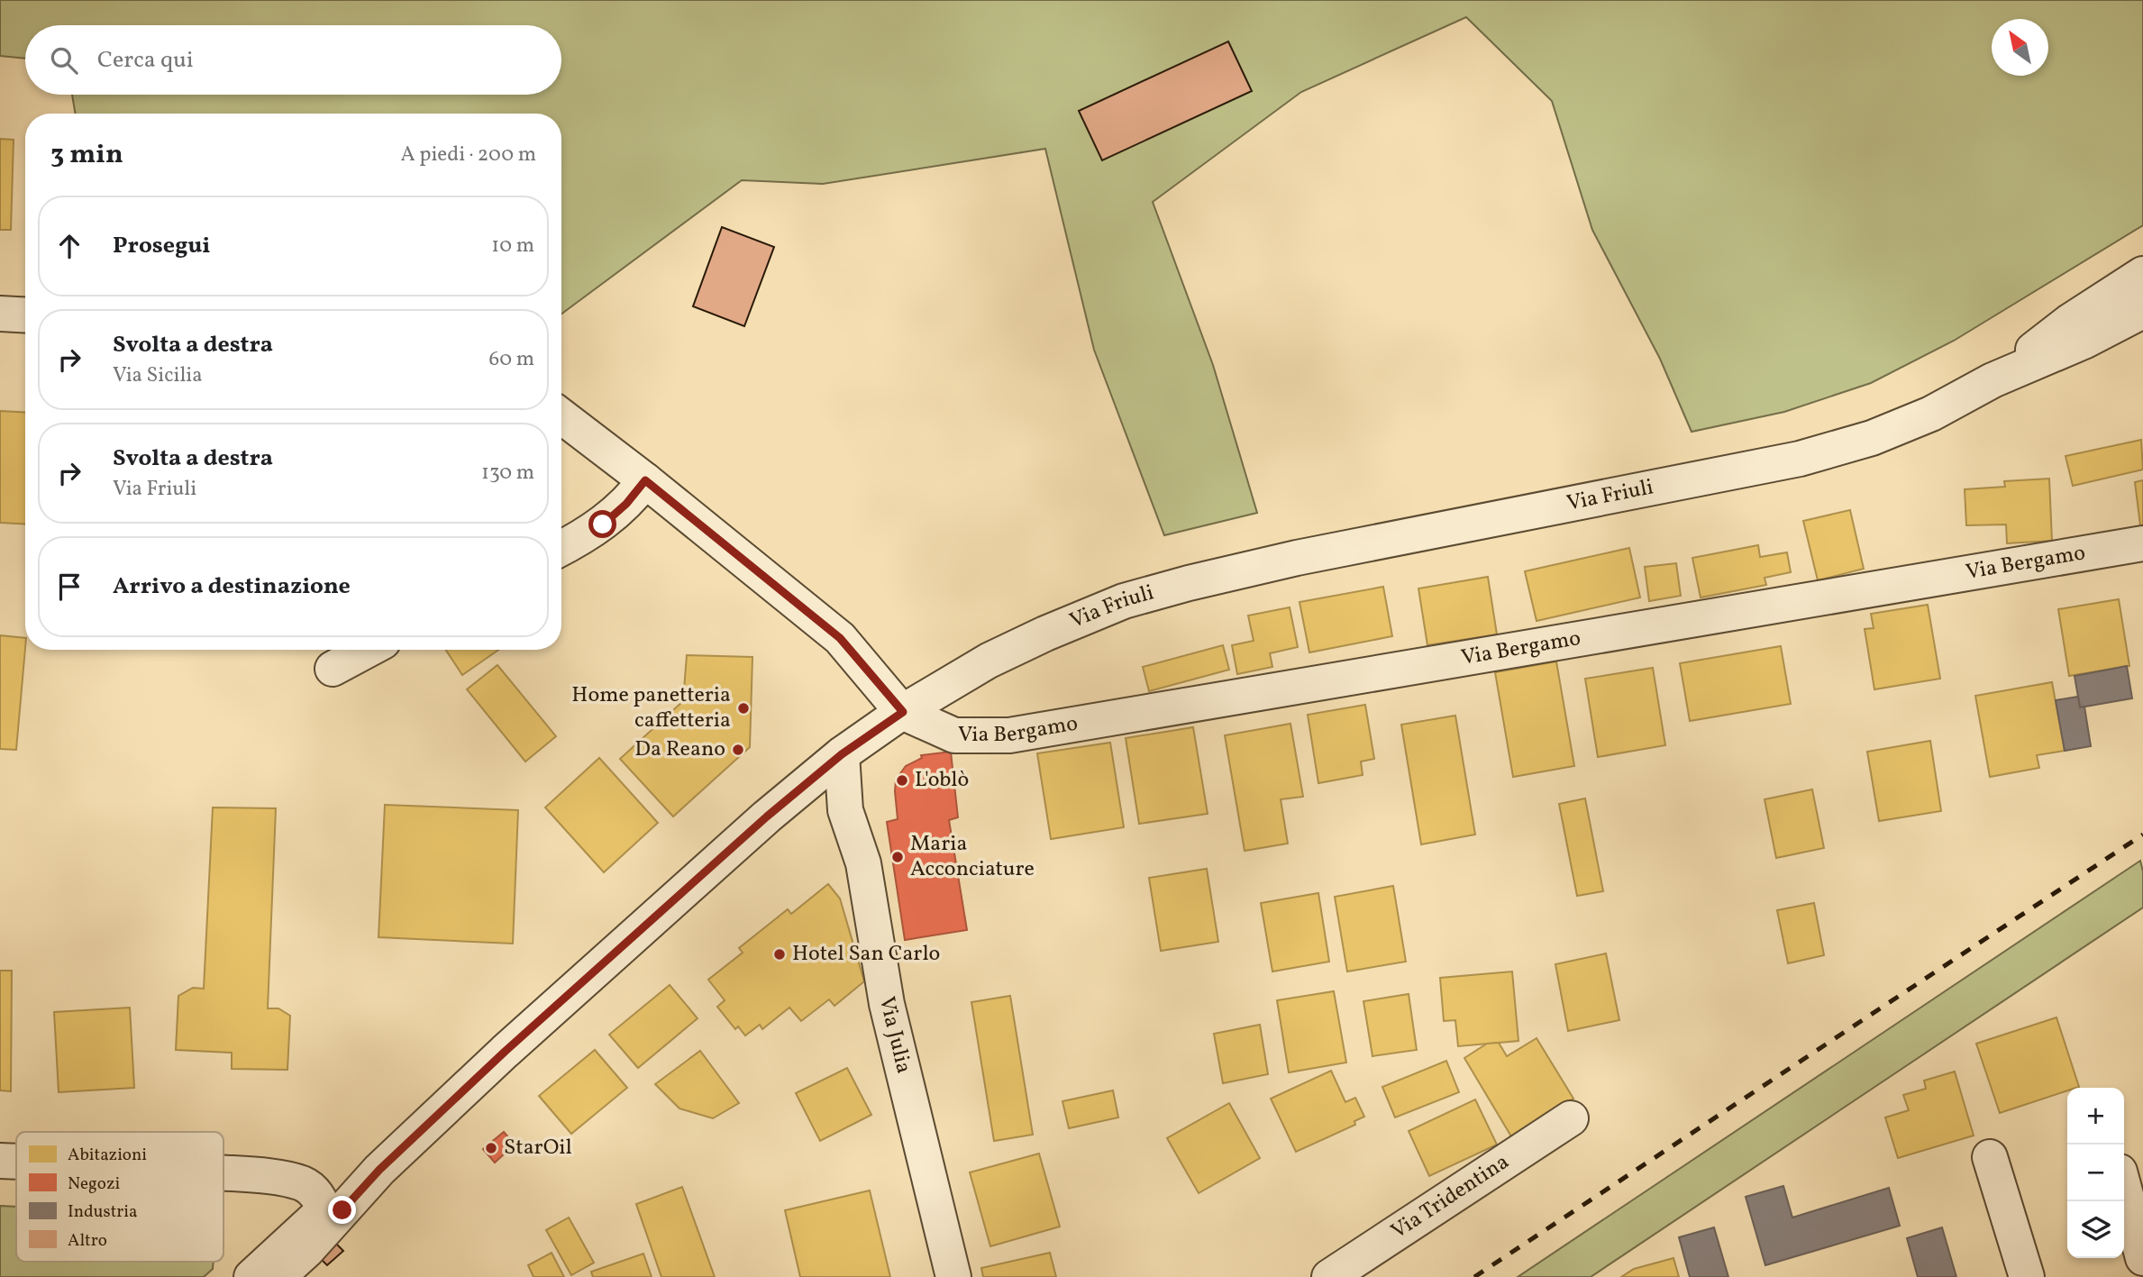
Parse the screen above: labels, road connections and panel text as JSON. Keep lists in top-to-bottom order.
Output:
{
  "streets": {
    "street": [
      "Via Friuli",
      "Via Bergamo",
      "Via Julia",
      "Via Tridentina"
    ]
  },
  "crossings": [
    ["Via Friuli", "Via Bergamo"],
    ["Via Friuli", "Via Julia"]
  ],
  "places": [
    "Home panetteria caffetteria",
    "Da Reano",
    "L'oblò",
    "Maria Acconciature",
    "Hotel San Carlo",
    "StarOil"
  ],
  "legend": [
    "Abitazioni",
    "Negozi",
    "Industria",
    "Altro"
  ],
  "north": "top left",
  "page": {
    "search": "Cerca qui",
    "heading": ["3 min", "A piedi · 200 m"],
    "list": [
      ["Prosegui", "10 m"],
      ["Svolta a destra", "Via Sicilia", "60 m"],
      ["Svolta a destra", "Via Friuli", "130 m"],
      "Arrivo a destinazione"
    ],
    "map_buttons": ["+", "−"]
  }
}
